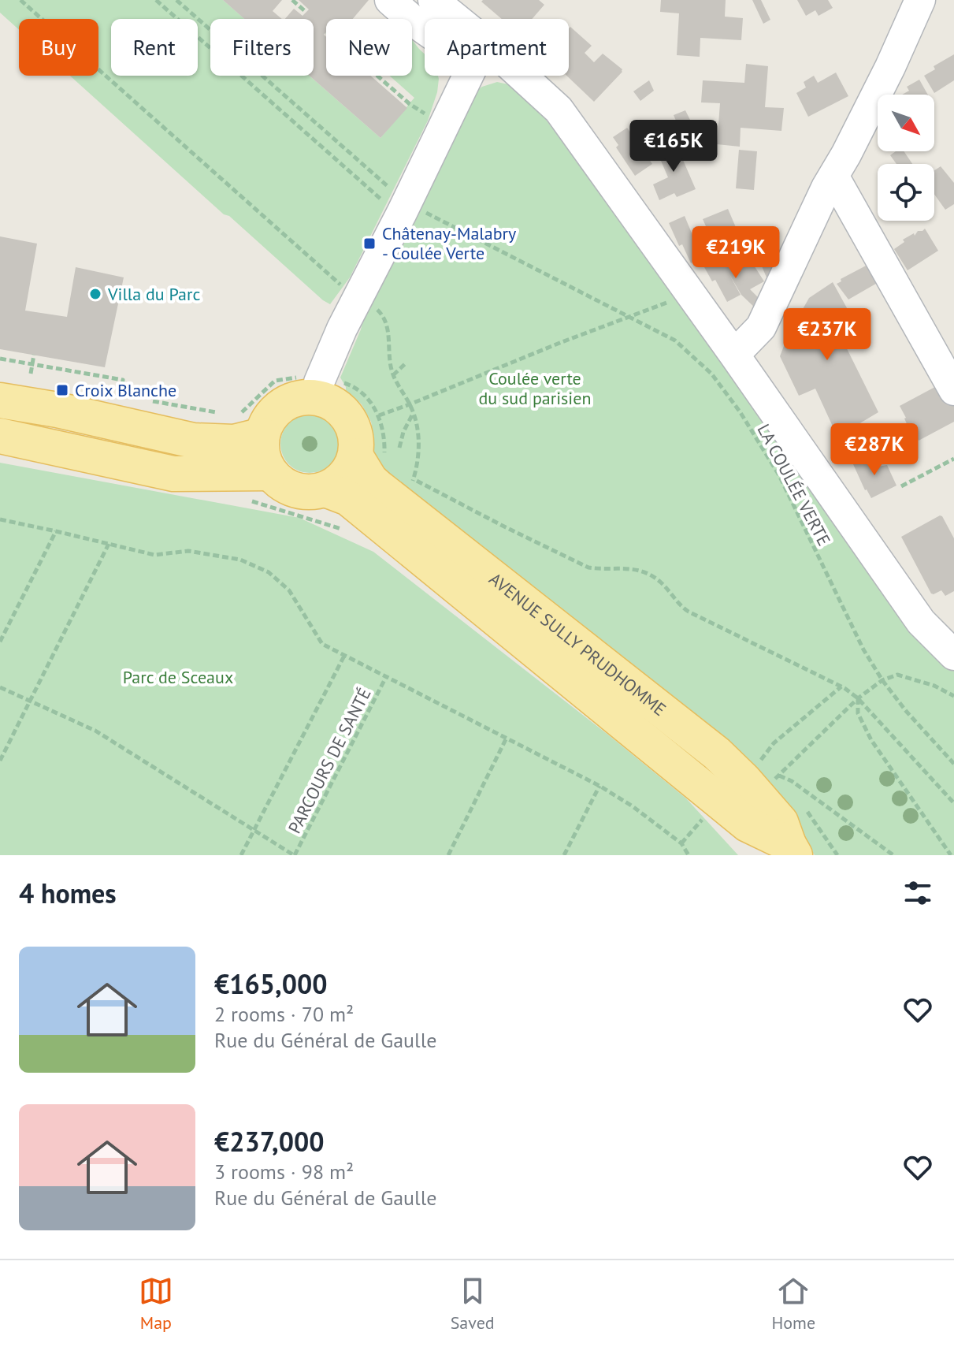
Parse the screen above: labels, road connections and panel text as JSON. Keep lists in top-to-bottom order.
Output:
{
  "streets": {
    "main road": ["AVENUE SULLY PRUDHOMME"],
    "path": ["LA COULÉE VERTE", "PARCOURS DE SANTÉ"]
  },
  "parks": ["Coulée verte du sud parisien", "Parc de Sceaux"],
  "places": {
    "transit": ["Châtenay-Malabry - Coulée Verte", "Croix Blanche"],
    "other": ["Villa du Parc"]
  },
  "north": "bottom right",
  "page": {
    "chip": [
      "Buy",
      "Rent",
      "Filters",
      "New",
      "Apartment"
    ],
    "price": [
      "€165K",
      "€219K",
      "€237K",
      "€287K"
    ],
    "heading": "4 homes",
    "list": [
      {
        "name": "€165,000",
        "note": "2 rooms · 70 m² · Rue du Général de Gaulle"
      },
      {
        "name": "€237,000",
        "note": "3 rooms · 98 m² · Rue du Général de Gaulle"
      }
    ],
    "tabs": ["Map", "Saved", "Home"]
  }
}
